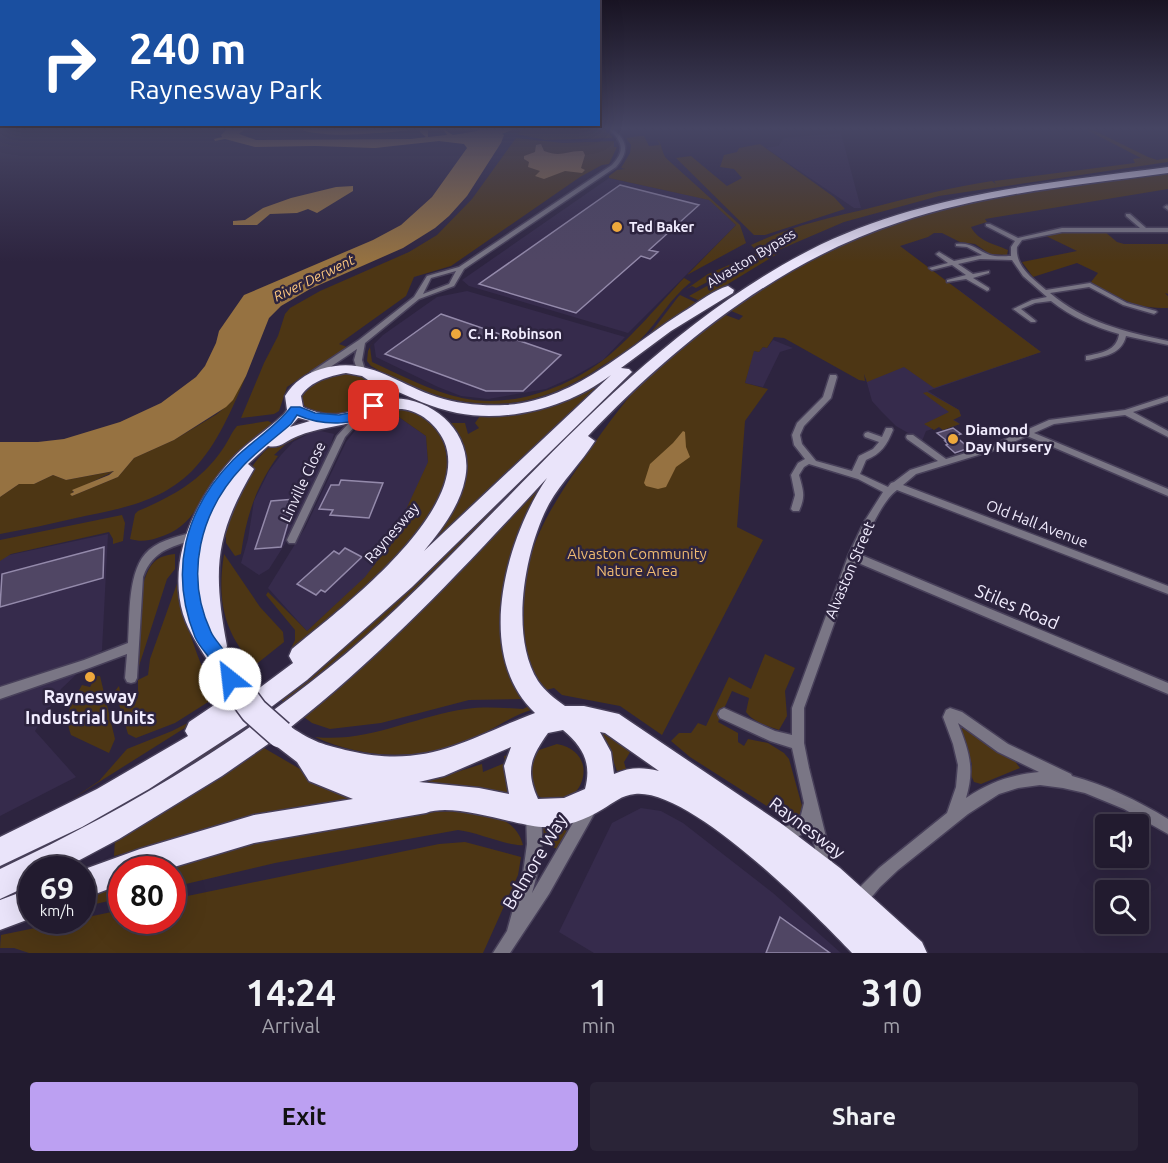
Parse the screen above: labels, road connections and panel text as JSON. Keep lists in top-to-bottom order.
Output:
{
  "streets": {
    "highway": ["Alvaston Bypass", "Raynesway"],
    "street": [
      "Linville Close",
      "Old Hall Avenue",
      "Alvaston Street",
      "Stiles Road",
      "Belmore Way"
    ]
  },
  "crossings": [
    ["Linville Close", "Raynesway"],
    ["Old Hall Avenue", "Alvaston Street"],
    ["Raynesway", "Alvaston Street"],
    ["Raynesway", "Belmore Way"],
    ["Alvaston Street", "Stiles Road"]
  ],
  "water": ["River Derwent"],
  "parks": ["Alvaston Community Nature Area"],
  "places": [
    "Ted Baker",
    "C. H. Robinson",
    "Diamond Day Nursery",
    "Raynesway Industrial Units"
  ],
  "page": {
    "turn": ["240 m", "Raynesway Park"],
    "speed": "69 km/h",
    "limit": "80",
    "eta": [
      "14:24",
      "Arrival",
      "1",
      "min",
      "310",
      "m"
    ],
    "buttons": ["Exit", "Share"]
  }
}
